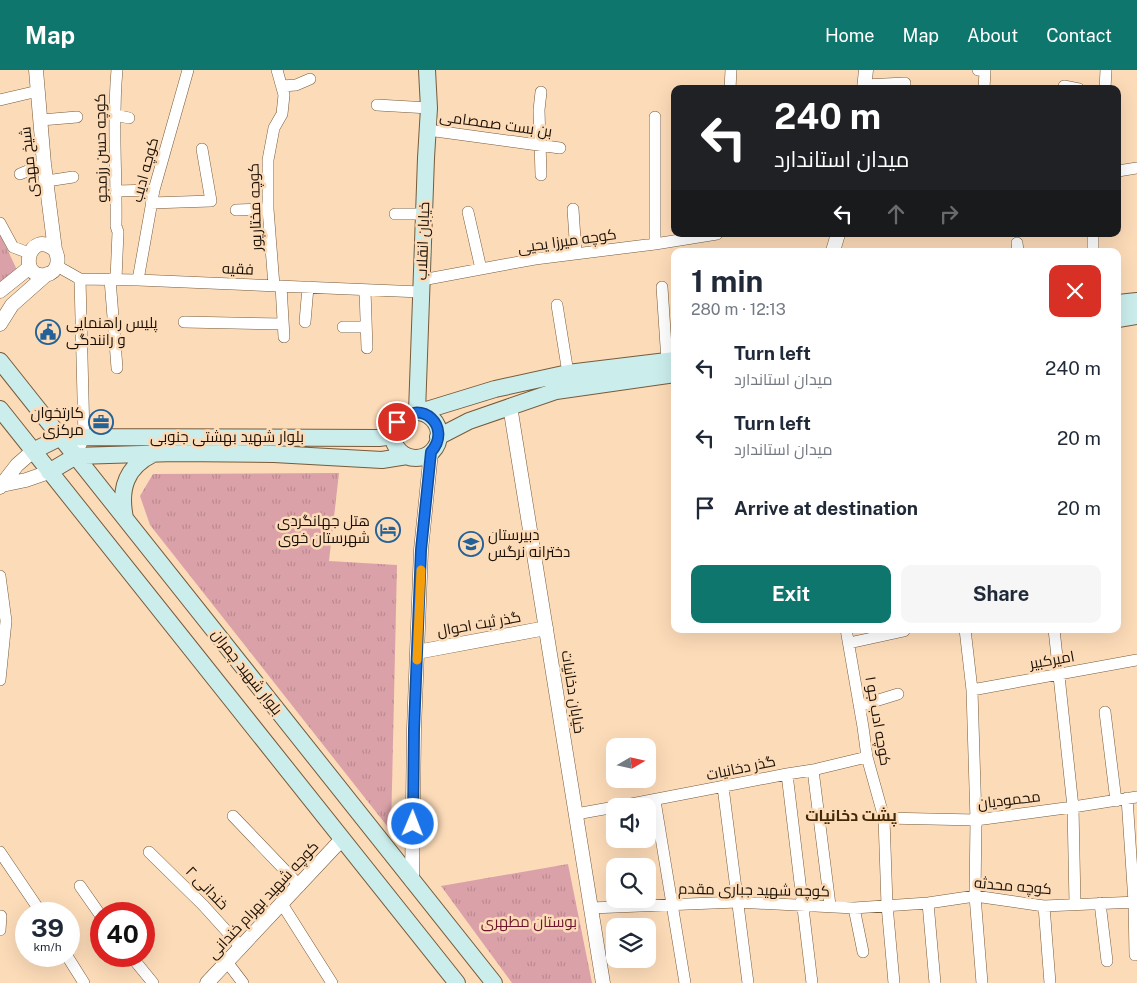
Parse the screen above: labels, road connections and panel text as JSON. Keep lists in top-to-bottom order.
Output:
{
  "streets": {
    "main road": ["خیابان انقلاب", "بلوار شهید بهشتی جنوبی", "بلوار شهید چمران"],
    "street": [
      "بن بست صمصامی",
      "کوچه حسن رزمجو",
      "شیخ مهدی",
      "کوچه ادیب",
      "کوچه مختارپور",
      "کوچه میرزا یحیی",
      "فقیه",
      "گذر ثبت احوال",
      "امیرکبیر",
      "خیابان دخانیات",
      "کوچه ادب جو ۱",
      "گذر دخانیات",
      "محمودیان",
      "کوچه محدثه",
      "خندانی ۲",
      "کوچه شهید جباری مقدم",
      "کوچه شهید بهرام خندانی"
    ]
  },
  "crossings": [
    ["بن بست صمصامی", "خیابان انقلاب"],
    ["کوچه حسن رزمجو", "فقیه"],
    ["شیخ مهدی", "فقیه"],
    ["کوچه ادیب", "فقیه"],
    ["کوچه مختارپور", "فقیه"],
    ["خیابان انقلاب", "کوچه میرزا یحیی"],
    ["خیابان انقلاب", "فقیه"],
    ["خیابان انقلاب", "بلوار شهید بهشتی جنوبی"],
    ["کوچه میرزا یحیی", "فقیه"],
    ["بلوار شهید بهشتی جنوبی", "بلوار شهید چمران"],
    ["گذر ثبت احوال", "خیابان دخانیات"],
    ["بلوار شهید چمران", "کوچه شهید بهرام خندانی"],
    ["خیابان دخانیات", "کوچه شهید جباری مقدم"],
    ["کوچه ادب جو ۱", "گذر دخانیات"],
    ["کوچه ادب جو ۱", "محمودیان"],
    ["کوچه ادب جو ۱", "کوچه محدثه"],
    ["کوچه ادب جو ۱", "کوچه شهید جباری مقدم"],
    ["کوچه محدثه", "کوچه شهید جباری مقدم"],
    ["خندانی ۲", "کوچه شهید بهرام خندانی"]
  ],
  "districts": ["پشت دخانیات"],
  "parks": ["بوستان مطهری"],
  "places": {
    "public building": ["پلیس راهنمایی و رانندگی"],
    "office": ["کارتخوان مرکزی"],
    "hotel": ["هتل جهانگردی شهرستان خوی"],
    "school or university": ["دبیرستان دخترانه نرگس"]
  },
  "north": "right",
  "page": {
    "header": "Map",
    "nav": [
      "Home",
      "Map",
      "About",
      "Contact"
    ],
    "turn": ["240 m", "میدان استاندارد"],
    "heading": ["1 min", "280 m · 12:13"],
    "list": [
      {
        "name": "Turn left",
        "note": "میدان استاندارد",
        "value": "240 m"
      },
      {
        "name": "Turn left",
        "note": "میدان استاندارد",
        "value": "20 m"
      },
      {
        "name": "Arrive at destination",
        "value": "20 m"
      }
    ],
    "buttons": ["Exit", "Share"],
    "speed": "39 km/h",
    "limit": "40"
  }
}
